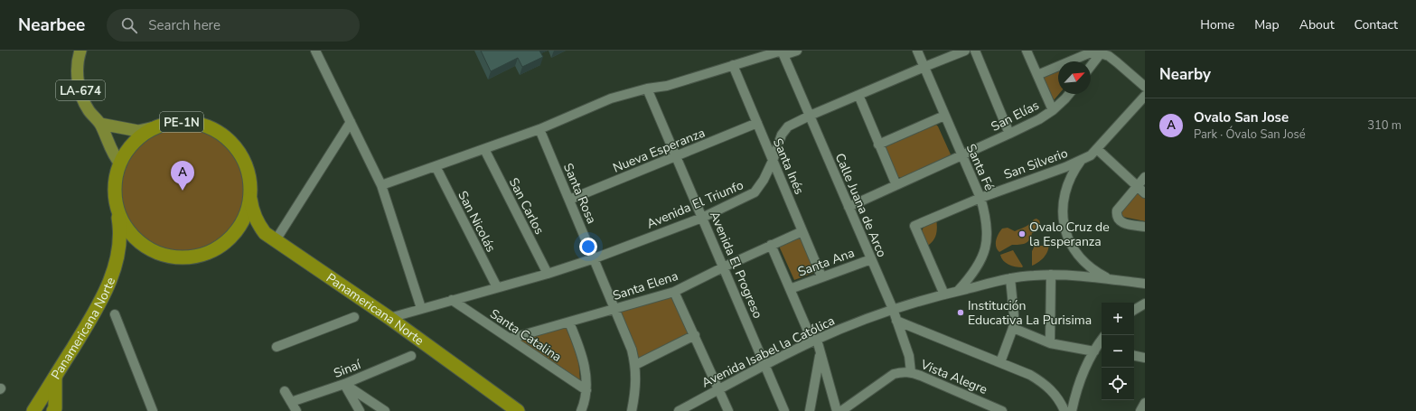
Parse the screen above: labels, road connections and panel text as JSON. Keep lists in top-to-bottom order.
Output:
{
  "streets": {
    "highway": ["PE-1N", "Panamericana Norte"],
    "main road": ["LA-674"],
    "street": [
      "San Elías",
      "Nueva Esperanza",
      "San Silverio",
      "Santa Inés",
      "Santa Fé",
      "Santa Rosa",
      "Avenida El Triunfo",
      "Calle Juana de Arco",
      "San Carlos",
      "San Nicolás",
      "Santa Ana",
      "Avenida El Progreso",
      "Santa Elena",
      "Santa Catalina",
      "Avenida Isabel la Católica",
      "Sinaí",
      "Vista Alegre"
    ]
  },
  "crossings": [
    ["LA-674", "PE-1N"],
    ["San Elías", "Santa Fé"],
    ["San Elías", "Calle Juana de Arco"],
    ["PE-1N", "Panamericana Norte"],
    ["Nueva Esperanza", "Santa Inés"],
    ["Nueva Esperanza", "Santa Rosa"],
    ["Nueva Esperanza", "Avenida El Progreso"],
    ["San Silverio", "Santa Fé"],
    ["San Silverio", "Avenida Isabel la Católica"],
    ["Santa Inés", "Avenida El Triunfo"],
    ["Santa Inés", "Santa Ana"],
    ["Santa Inés", "Santa Elena"],
    ["Santa Fé", "Avenida El Triunfo"],
    ["Santa Fé", "Avenida Isabel la Católica"],
    ["Santa Rosa", "Avenida El Triunfo"],
    ["Santa Rosa", "Santa Elena"],
    ["Avenida El Triunfo", "Calle Juana de Arco"],
    ["Avenida El Triunfo", "San Carlos"],
    ["Avenida El Triunfo", "San Nicolás"],
    ["Avenida El Triunfo", "Avenida El Progreso"],
    ["Avenida El Triunfo", "Panamericana Norte"],
    ["Avenida El Triunfo", "Santa Catalina"],
    ["Calle Juana de Arco", "Santa Ana"],
    ["Calle Juana de Arco", "Avenida Isabel la Católica"],
    ["Calle Juana de Arco", "Vista Alegre"],
    ["Avenida El Progreso", "Santa Elena"],
    ["Avenida El Progreso", "Avenida Isabel la Católica"],
    ["Santa Elena", "Santa Catalina"]
  ],
  "places": ["Ovalo Cruz de la Esperanza", "Institución Educativa La Purisima"],
  "north": "top right",
  "page": {
    "header": "Nearbee",
    "search": "Search here",
    "nav": [
      "Home",
      "Map",
      "About",
      "Contact"
    ],
    "heading": "Nearby",
    "list": [
      {
        "mark": "A",
        "name": "Ovalo San Jose",
        "note": "Park · Óvalo San José",
        "value": "310 m"
      }
    ],
    "pins": "A",
    "map_buttons": ["+", "−"]
  }
}
